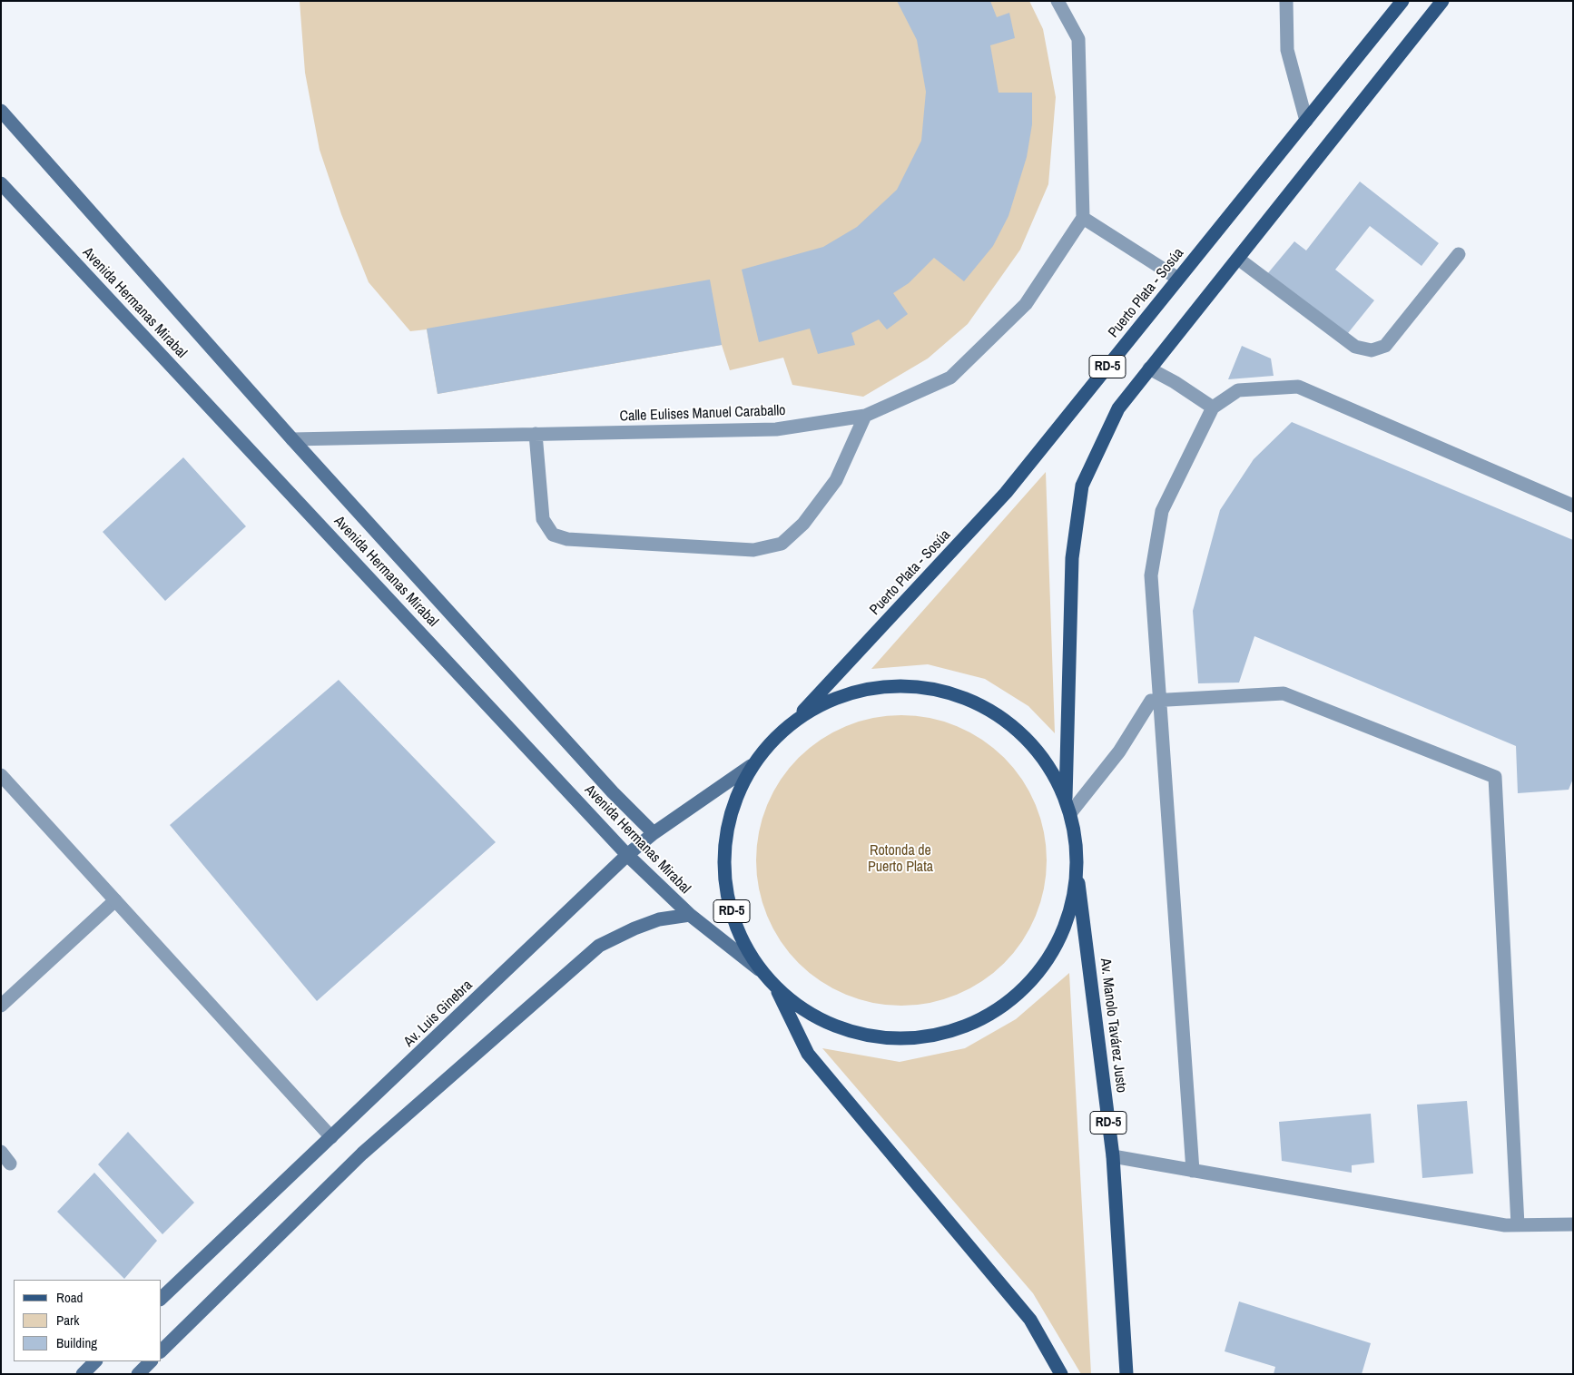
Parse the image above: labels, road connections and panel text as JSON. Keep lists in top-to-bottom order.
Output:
{
  "streets": {
    "main road": [
      "Puerto Plata - Sosúa",
      "Avenida Hermanas Mirabal",
      "RD-5",
      "Av. Luis Ginebra",
      "Av. Manolo Tavárez Justo"
    ],
    "street": ["Calle Eulises Manuel Caraballo"]
  },
  "crossings": [
    ["Puerto Plata - Sosúa", "RD-5"],
    ["Avenida Hermanas Mirabal", "RD-5"],
    ["Avenida Hermanas Mirabal", "Calle Eulises Manuel Caraballo"],
    ["Avenida Hermanas Mirabal", "Av. Luis Ginebra"],
    ["RD-5", "Av. Luis Ginebra"],
    ["RD-5", "Av. Manolo Tavárez Justo"]
  ],
  "parks": ["Rotonda de Puerto Plata"],
  "legend": ["Road", "Park", "Building"]
}
